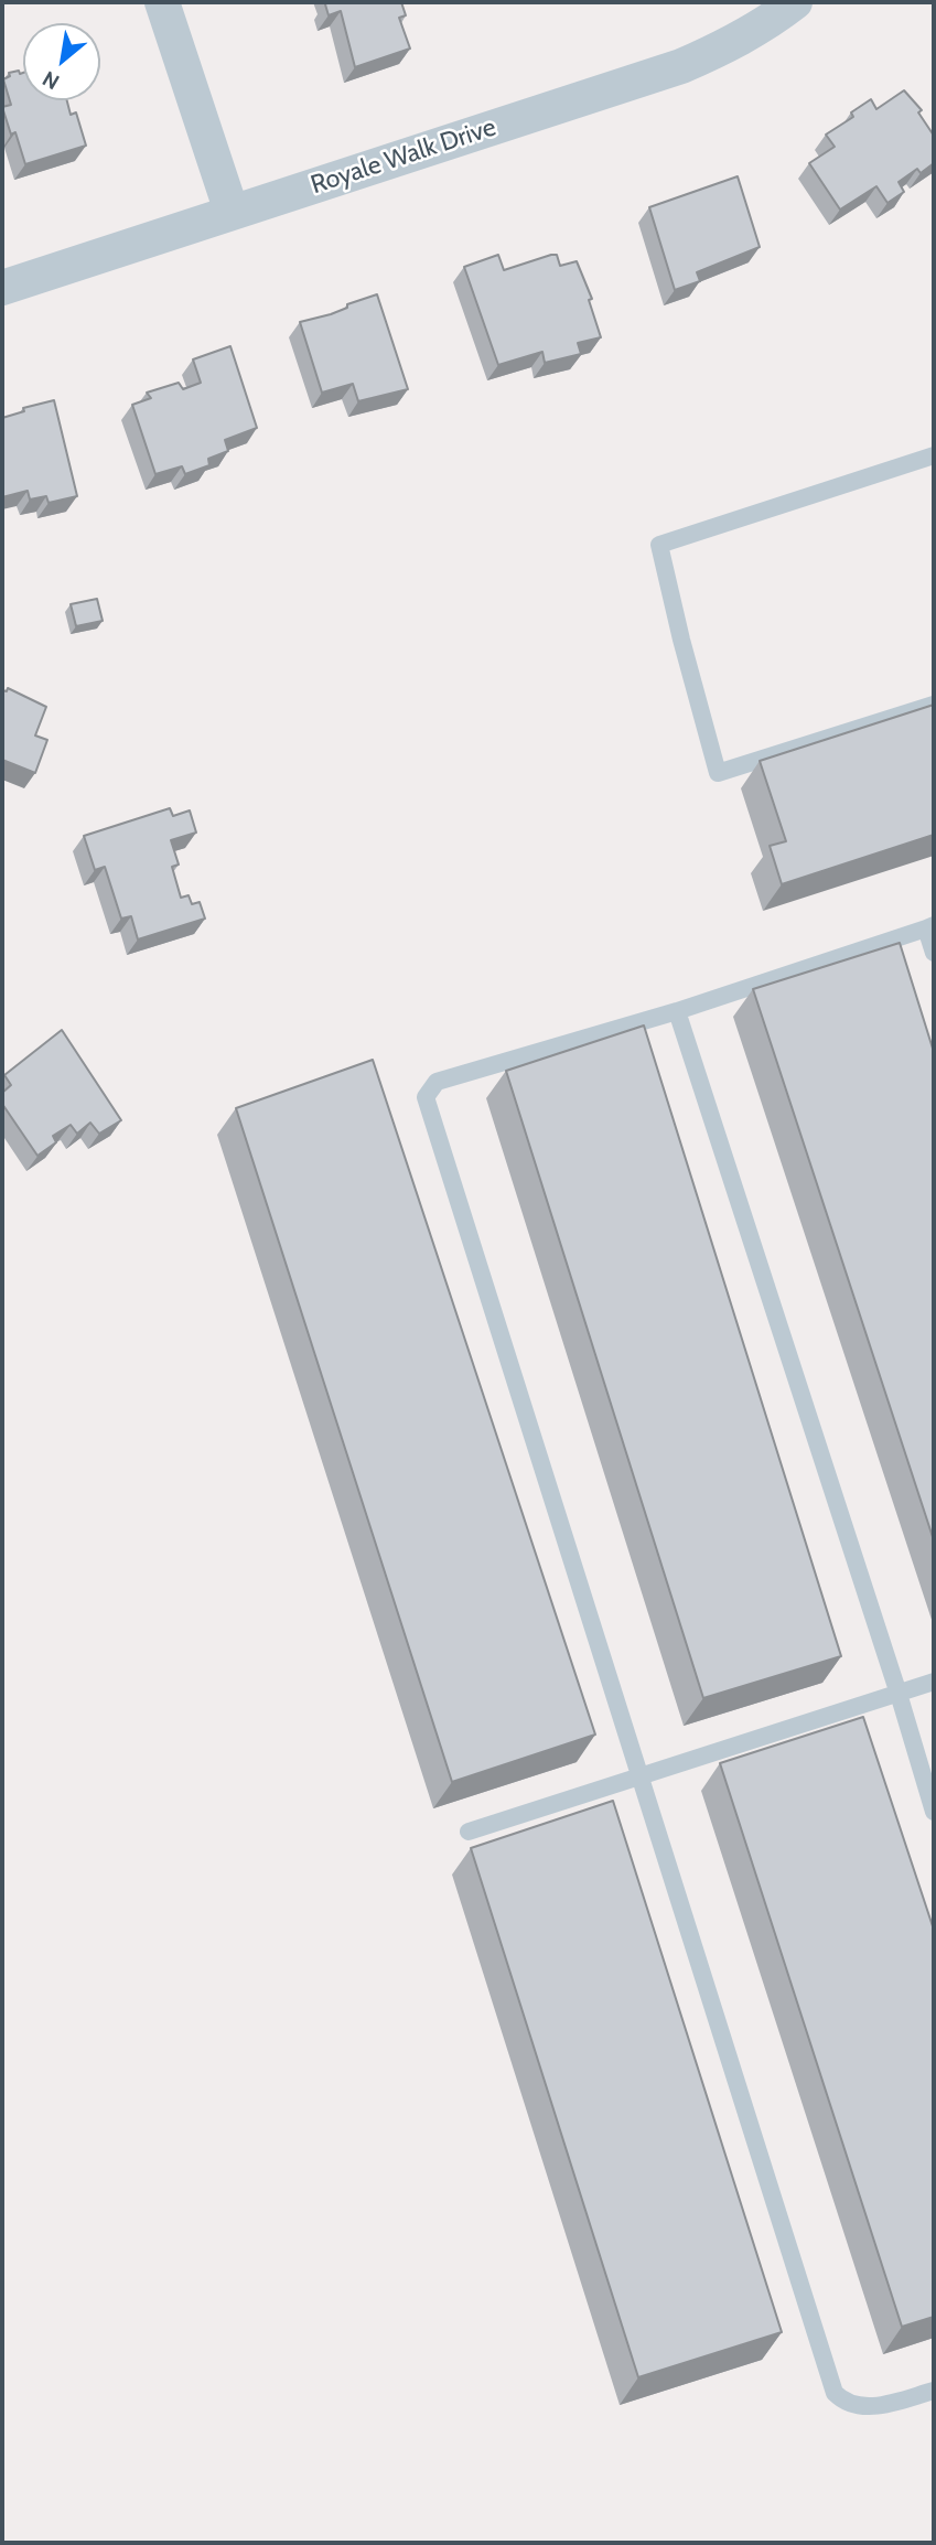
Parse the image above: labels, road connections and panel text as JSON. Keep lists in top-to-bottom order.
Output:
{
  "streets": {
    "street": ["Royale Walk Drive"]
  },
  "north": "bottom left"
}
